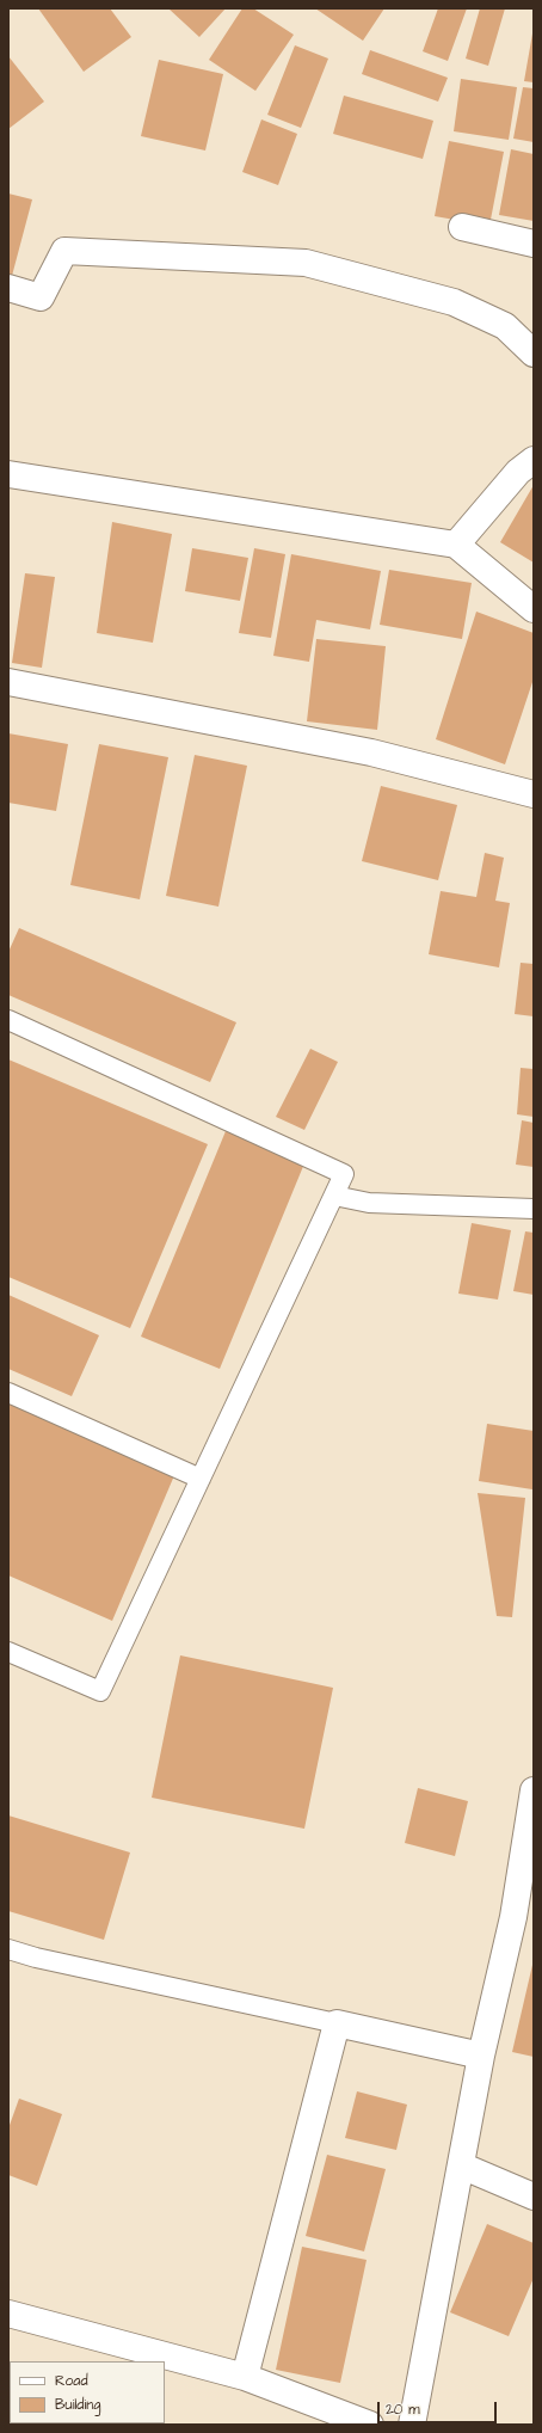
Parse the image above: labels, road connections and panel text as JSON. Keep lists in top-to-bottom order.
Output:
{
  "legend": ["Road", "Building"],
  "scale_bar": "20 m"
}
